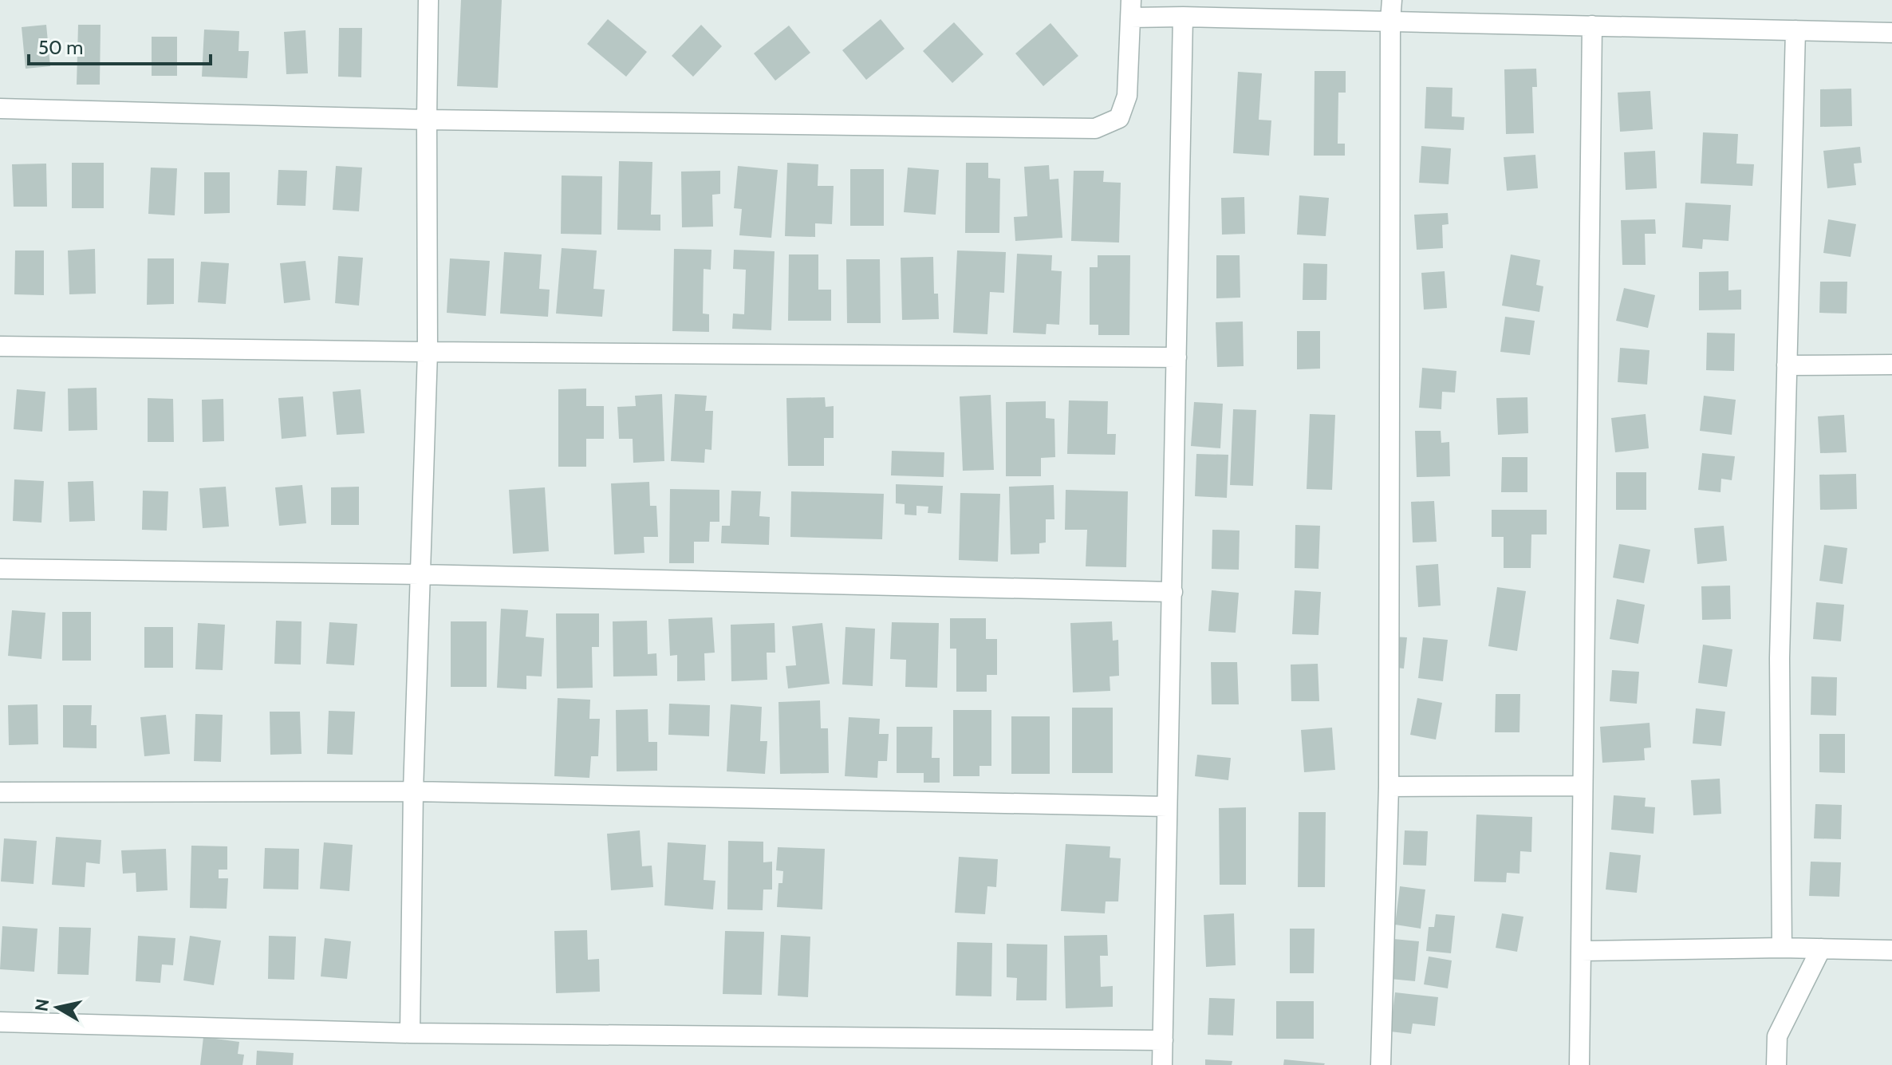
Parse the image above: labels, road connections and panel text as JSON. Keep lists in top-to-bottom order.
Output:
{
  "scale_bar": "50 m",
  "north": "left"
}
